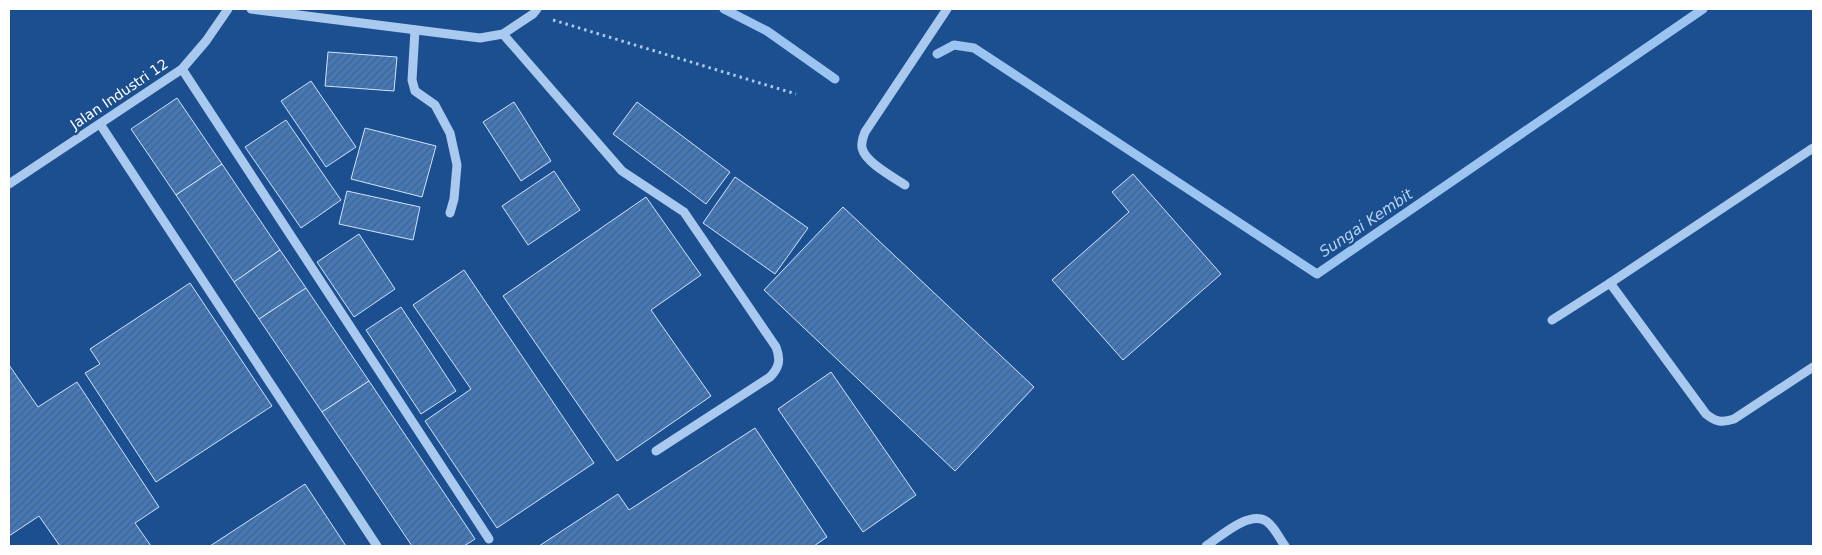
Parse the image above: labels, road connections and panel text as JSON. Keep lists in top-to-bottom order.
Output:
{
  "streets": {
    "street": ["Jalan Industri 12"]
  },
  "water": ["Sungai Kembit"]
}
